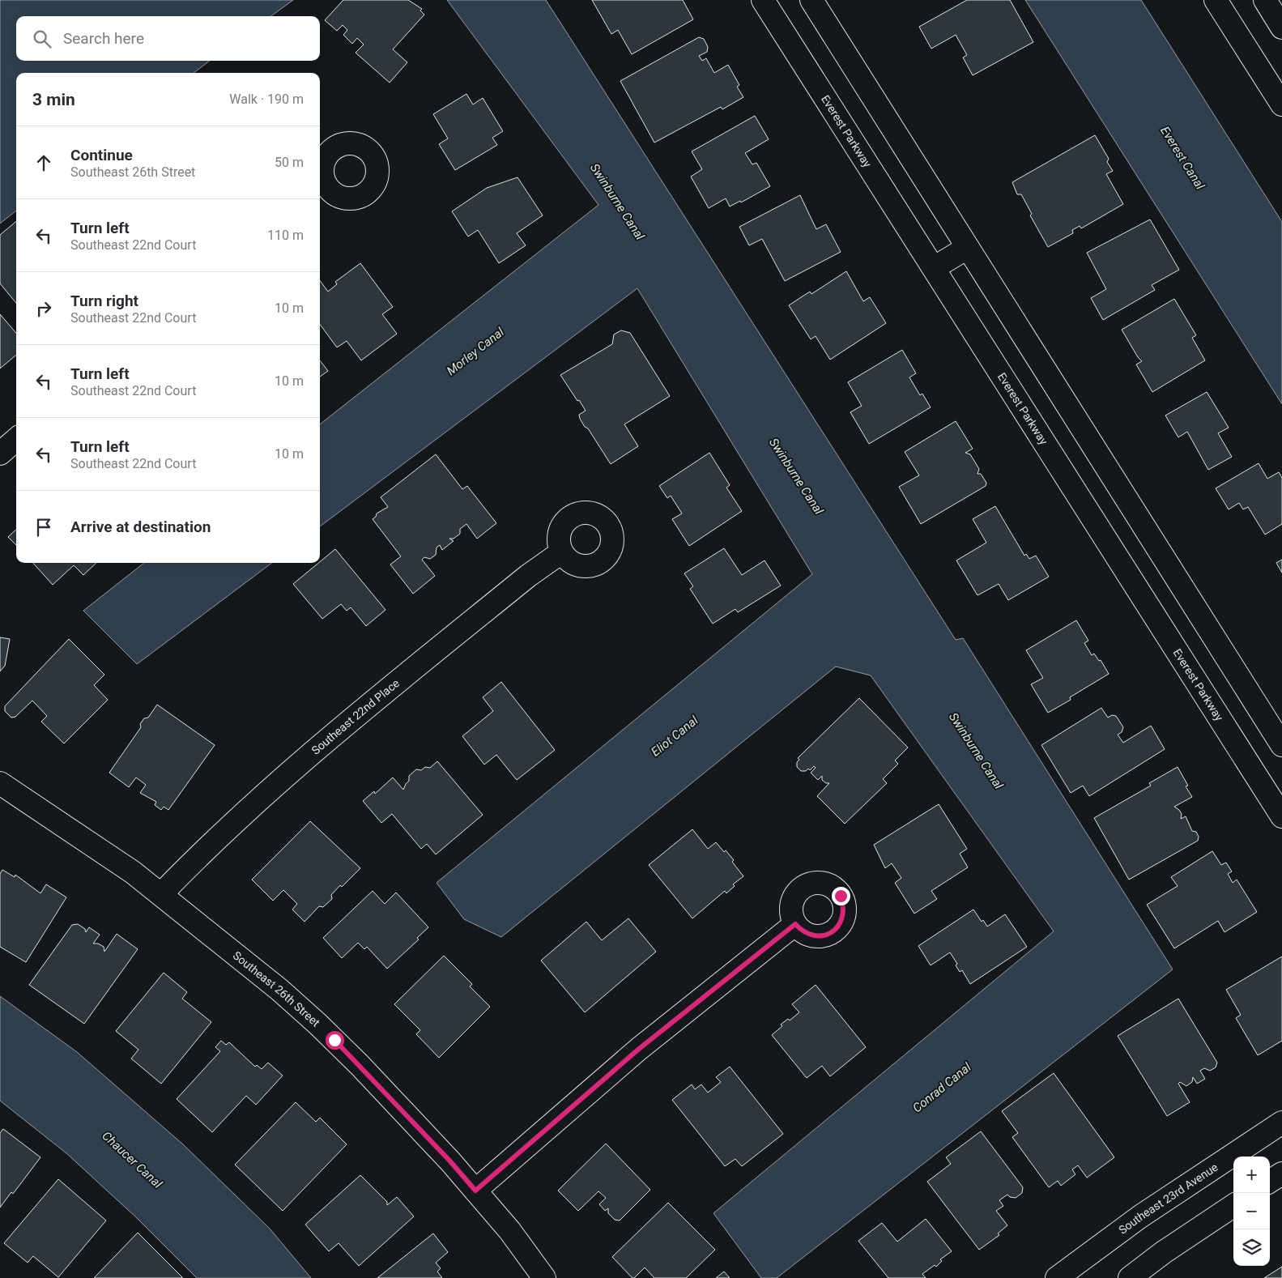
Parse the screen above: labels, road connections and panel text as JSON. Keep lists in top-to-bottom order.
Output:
{
  "streets": {
    "main road": [
      "Everest Parkway",
      "Southeast 22nd Place",
      "Southeast 26th Street",
      "Southeast 23rd Avenue"
    ]
  },
  "crossings": [
    ["Southeast 22nd Place", "Southeast 26th Street"]
  ],
  "water": [
    "Everest Canal",
    "Swinburne Canal",
    "Morley Canal",
    "Eliot Canal",
    "Conrad Canal",
    "Chaucer Canal"
  ],
  "page": {
    "search": "Search here",
    "heading": ["3 min", "Walk · 190 m"],
    "list": [
      ["Continue", "Southeast 26th Street", "50 m"],
      ["Turn left", "Southeast 22nd Court", "110 m"],
      ["Turn right", "Southeast 22nd Court", "10 m"],
      ["Turn left", "Southeast 22nd Court", "10 m"],
      ["Turn left", "Southeast 22nd Court", "10 m"],
      "Arrive at destination"
    ],
    "map_buttons": ["+", "−"]
  }
}
